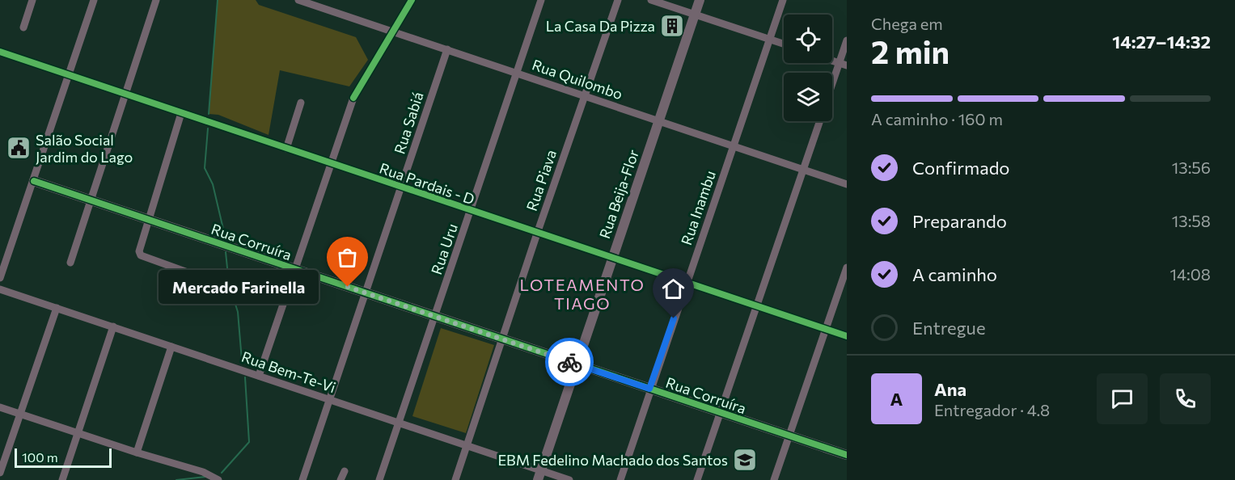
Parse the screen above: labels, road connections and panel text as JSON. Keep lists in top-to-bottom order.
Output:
{
  "streets": {
    "street": [
      "Rua Quilombo",
      "Rua Sabiá",
      "Rua Piava",
      "Rua Pardais - D",
      "Rua Beija-Flor",
      "Rua Inambu",
      "Rua Corruíra",
      "Rua Uru",
      "Rua Bem-Te-Vi"
    ]
  },
  "crossings": [
    ["Rua Quilombo", "Rua Sabiá"],
    ["Rua Quilombo", "Rua Piava"],
    ["Rua Quilombo", "Rua Beija-Flor"],
    ["Rua Quilombo", "Rua Inambu"],
    ["Rua Quilombo", "Rua Uru"],
    ["Rua Sabiá", "Rua Pardais - D"],
    ["Rua Sabiá", "Rua Corruíra"],
    ["Rua Sabiá", "Rua Bem-Te-Vi"],
    ["Rua Piava", "Rua Pardais - D"],
    ["Rua Piava", "Rua Corruíra"],
    ["Rua Piava", "Rua Bem-Te-Vi"],
    ["Rua Pardais - D", "Rua Beija-Flor"],
    ["Rua Pardais - D", "Rua Inambu"],
    ["Rua Pardais - D", "Rua Uru"],
    ["Rua Beija-Flor", "Rua Corruíra"],
    ["Rua Beija-Flor", "Rua Bem-Te-Vi"],
    ["Rua Inambu", "Rua Corruíra"],
    ["Rua Corruíra", "Rua Uru"],
    ["Rua Uru", "Rua Bem-Te-Vi"]
  ],
  "districts": ["LOTEAMENTO TIAGO"],
  "places": {
    "building": ["La Casa Da Pizza"],
    "public building": ["Salão Social Jardim do Lago"],
    "other": ["Mercado Farinella"],
    "school or university": ["EBM Fedelino Machado dos Santos"]
  },
  "scale_bar": "100 m",
  "page": {
    "heading": ["2 min", "Chega em", "14:27–14:32"],
    "panel": ["Ana", "Entregador · 4.8"],
    "bar": "A caminho · 160 m",
    "list": [
      ["Confirmado", "13:56"],
      ["Preparando", "13:58"],
      ["A caminho", "14:08"],
      "Entregue"
    ],
    "bubble": "Mercado Farinella",
    "round": "A",
    "scale": "100 m"
  }
}
